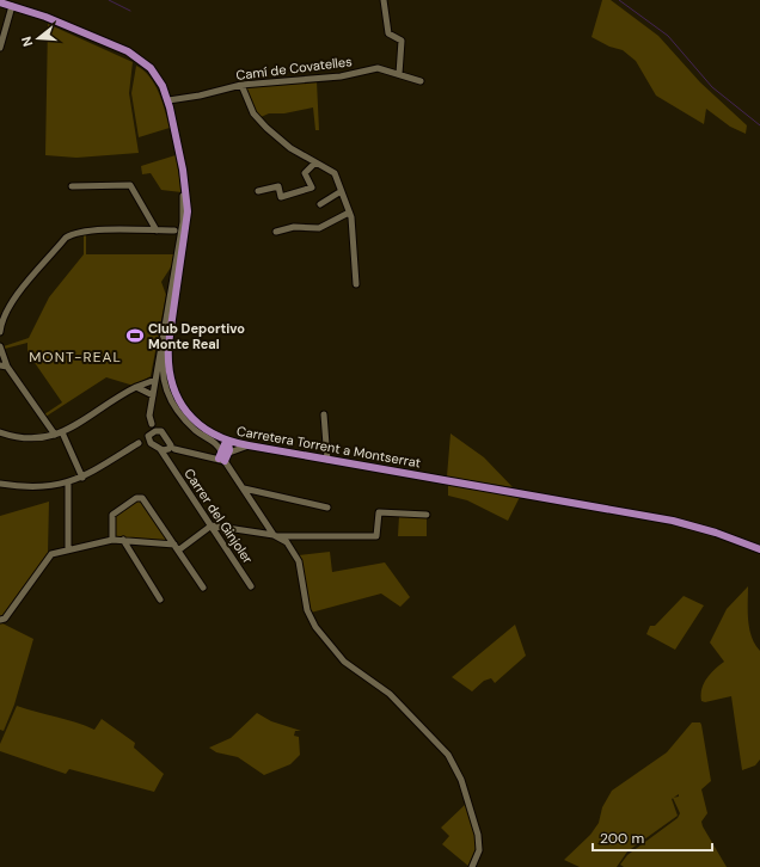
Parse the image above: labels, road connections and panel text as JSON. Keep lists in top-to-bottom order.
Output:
{
  "streets": {
    "main road": ["Carretera Torrent a Montserrat"],
    "street": ["Camí de Covatelles", "Carrer del Ginjoler"]
  },
  "crossings": [
    ["Camí de Covatelles", "Carretera Torrent a Montserrat"]
  ],
  "districts": ["MONT-REAL"],
  "places": {
    "sports": ["Club Deportivo Monte Real"]
  },
  "scale_bar": "200 m",
  "north": "left"
}
